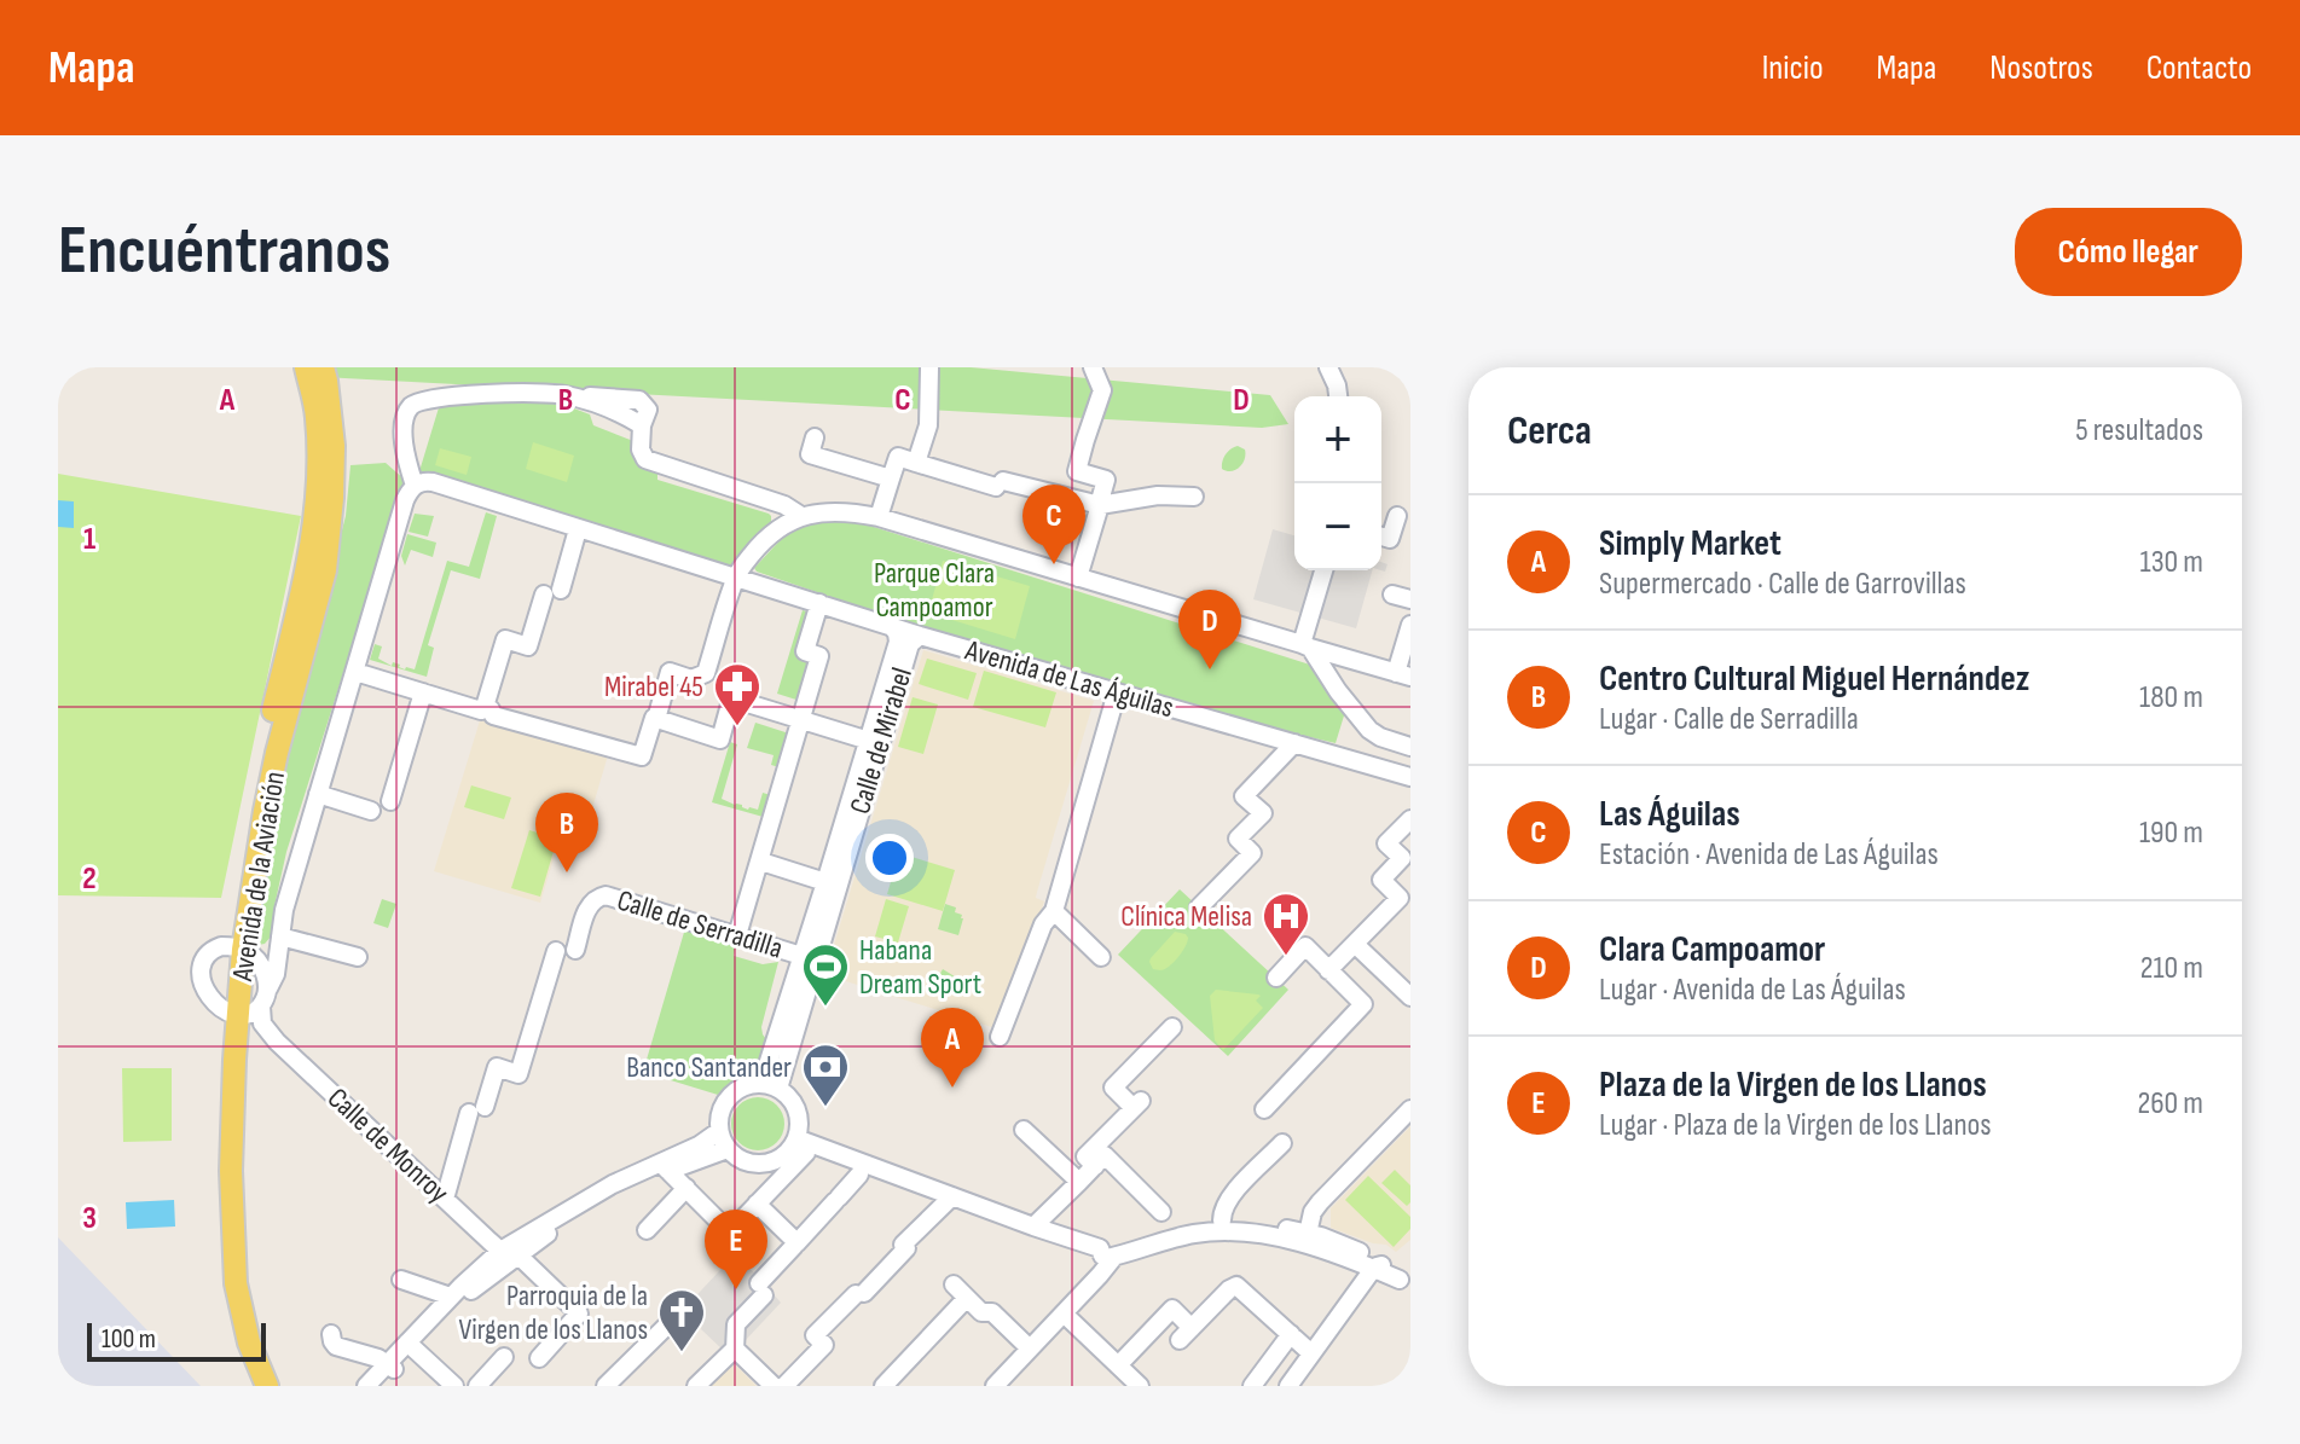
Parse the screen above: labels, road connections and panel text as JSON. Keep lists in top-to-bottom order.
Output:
{
  "streets": {
    "main road": ["Avenida de la Aviación"],
    "street": [
      "Avenida de Las Águilas",
      "Calle de Mirabel",
      "Calle de Serradilla",
      "Calle de Monroy"
    ]
  },
  "crossings": [
    ["Avenida de Las Águilas", "Calle de Mirabel"],
    ["Calle de Mirabel", "Calle de Serradilla"],
    ["Avenida de la Aviación", "Calle de Monroy"],
    ["Calle de Serradilla", "Calle de Monroy"]
  ],
  "parks": ["Parque Clara Campoamor"],
  "places": {
    "pharmacy": ["Mirabel 45"],
    "hospital": ["Clínica Melisa"],
    "sports": ["Habana Dream Sport"],
    "bank": ["Banco Santander"],
    "church": ["Parroquia de la Virgen de los Llanos"]
  },
  "scale_bar": "100 m",
  "page": {
    "header": "Mapa",
    "nav": [
      "Inicio",
      "Mapa",
      "Nosotros",
      "Contacto"
    ],
    "buttons": "Cómo llegar",
    "title": "Encuéntranos",
    "heading": ["Cerca", "5 resultados"],
    "map_buttons": ["+", "−"],
    "pins": [
      "C",
      "D",
      "B",
      "A",
      "E"
    ],
    "list": [
      {
        "mark": "A",
        "name": "Simply Market",
        "note": "Supermercado · Calle de Garrovillas",
        "value": "130 m"
      },
      {
        "mark": "B",
        "name": "Centro Cultural Miguel Hernández",
        "note": "Lugar · Calle de Serradilla",
        "value": "180 m"
      },
      {
        "mark": "C",
        "name": "Las Águilas",
        "note": "Estación · Avenida de Las Águilas",
        "value": "190 m"
      },
      {
        "mark": "D",
        "name": "Clara Campoamor",
        "note": "Lugar · Avenida de Las Águilas",
        "value": "210 m"
      },
      {
        "mark": "E",
        "name": "Plaza de la Virgen de los Llanos",
        "note": "Lugar · Plaza de la Virgen de los Llanos",
        "value": "260 m"
      }
    ],
    "scale": "100 m"
  },
  "grid": {
    "columns": [
      "A",
      "B",
      "C",
      "D"
    ],
    "rows": ["1", "2", "3"]
  }
}
